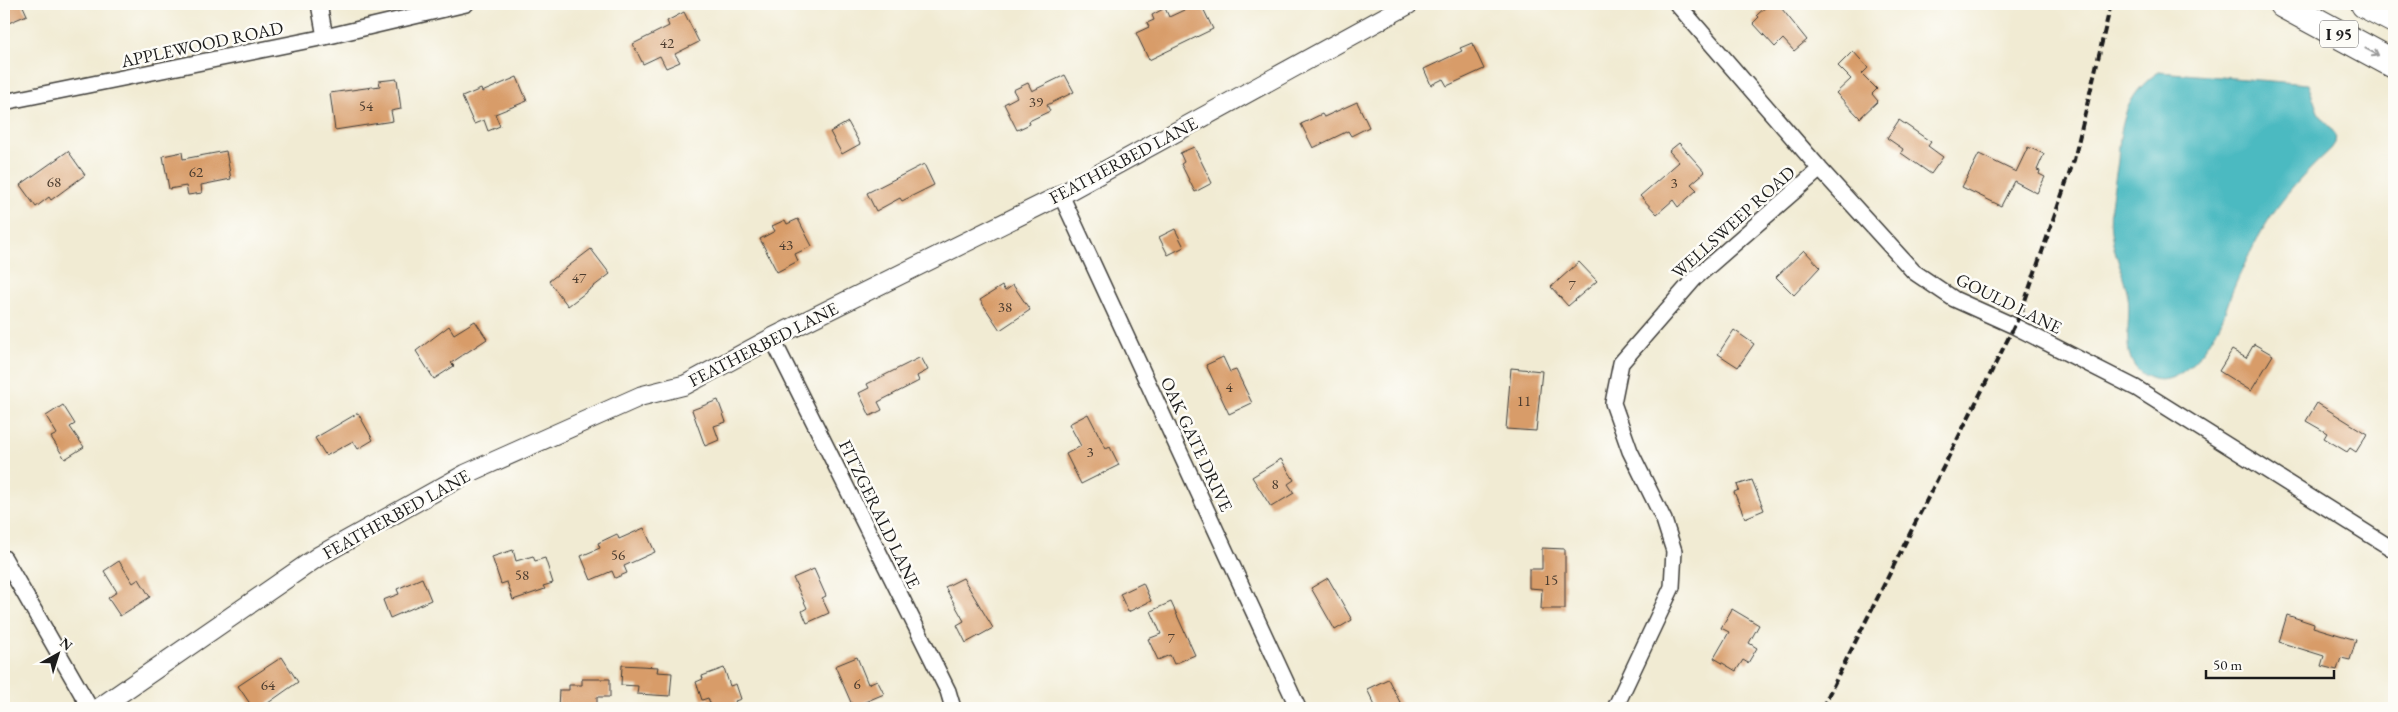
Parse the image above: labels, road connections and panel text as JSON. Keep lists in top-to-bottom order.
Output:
{
  "streets": {
    "highway": ["I 95"],
    "street": [
      "APPLEWOOD ROAD",
      "FEATHERBED LANE",
      "WELLSWEEP ROAD",
      "GOULD LANE",
      "OAK GATE DRIVE",
      "FITZGERALD LANE"
    ]
  },
  "crossings": [
    ["FEATHERBED LANE", "OAK GATE DRIVE"],
    ["FEATHERBED LANE", "FITZGERALD LANE"],
    ["WELLSWEEP ROAD", "GOULD LANE"]
  ],
  "house_numbers": [
    "42",
    "39",
    "54",
    "62",
    "68",
    "3",
    "43",
    "47",
    "7",
    "38",
    "4",
    "11",
    "3",
    "8",
    "56",
    "58",
    "15",
    "7",
    "6",
    "64"
  ],
  "scale_bar": "50 m",
  "north": "top right"
}
